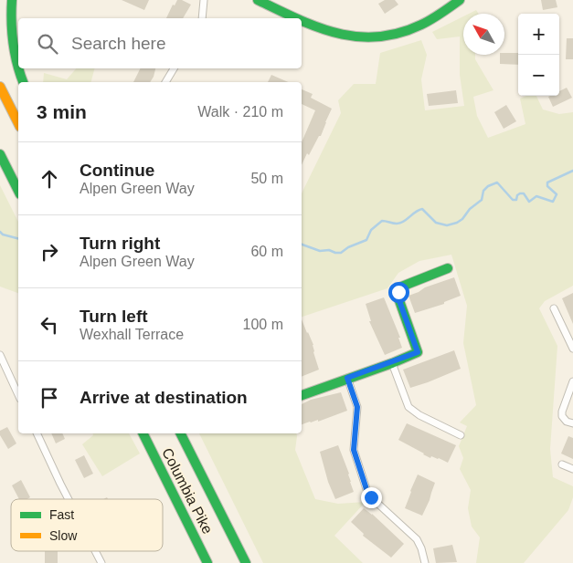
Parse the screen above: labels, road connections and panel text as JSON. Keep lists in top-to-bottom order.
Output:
{
  "streets": {
    "main road": ["Columbia Pike"]
  },
  "legend": ["Fast", "Slow"],
  "north": "top left",
  "page": {
    "map_buttons": ["+", "−"],
    "search": "Search here",
    "heading": ["3 min", "Walk · 210 m"],
    "list": [
      ["Continue", "Alpen Green Way", "50 m"],
      ["Turn right", "Alpen Green Way", "60 m"],
      ["Turn left", "Wexhall Terrace", "100 m"],
      "Arrive at destination"
    ]
  }
}
